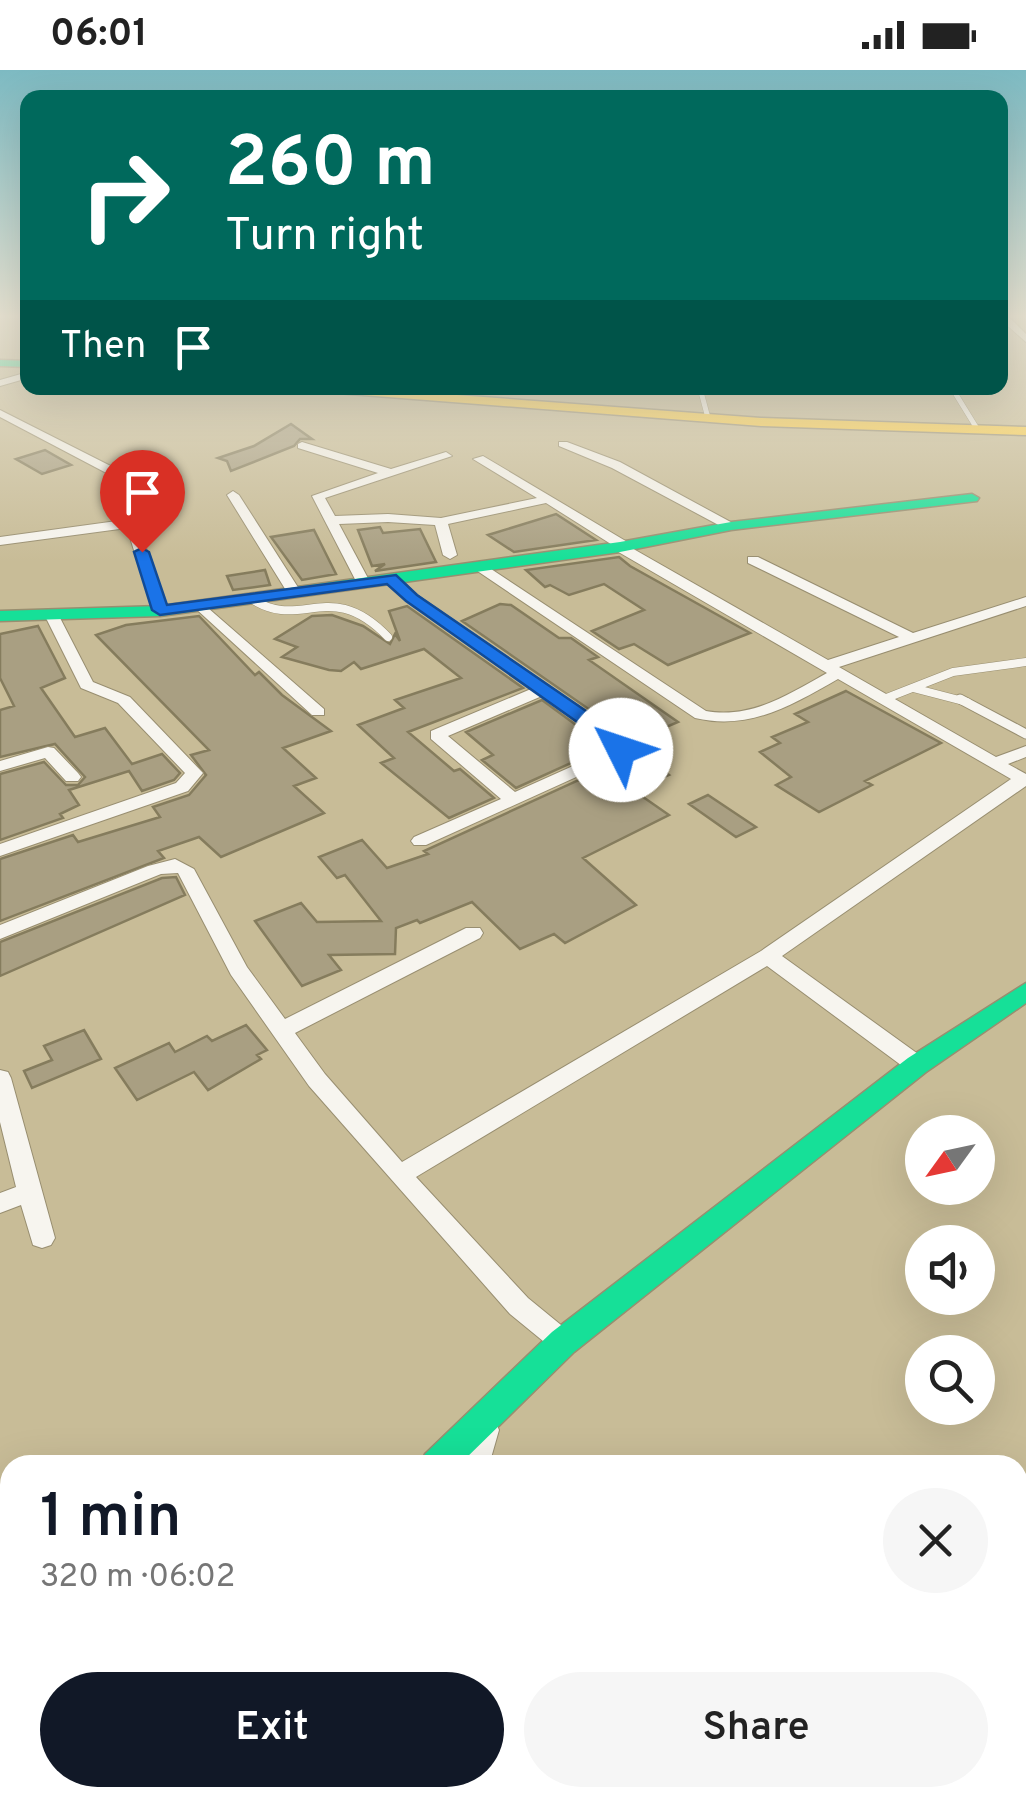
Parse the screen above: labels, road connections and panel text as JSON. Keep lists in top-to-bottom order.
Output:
{
  "north": "bottom left",
  "page": {
    "status": "06:01",
    "turn": ["260 m", "Turn right"],
    "then": "Then",
    "heading": ["1 min", "320 m · 06:02"],
    "buttons": ["Exit", "Share"]
  }
}
